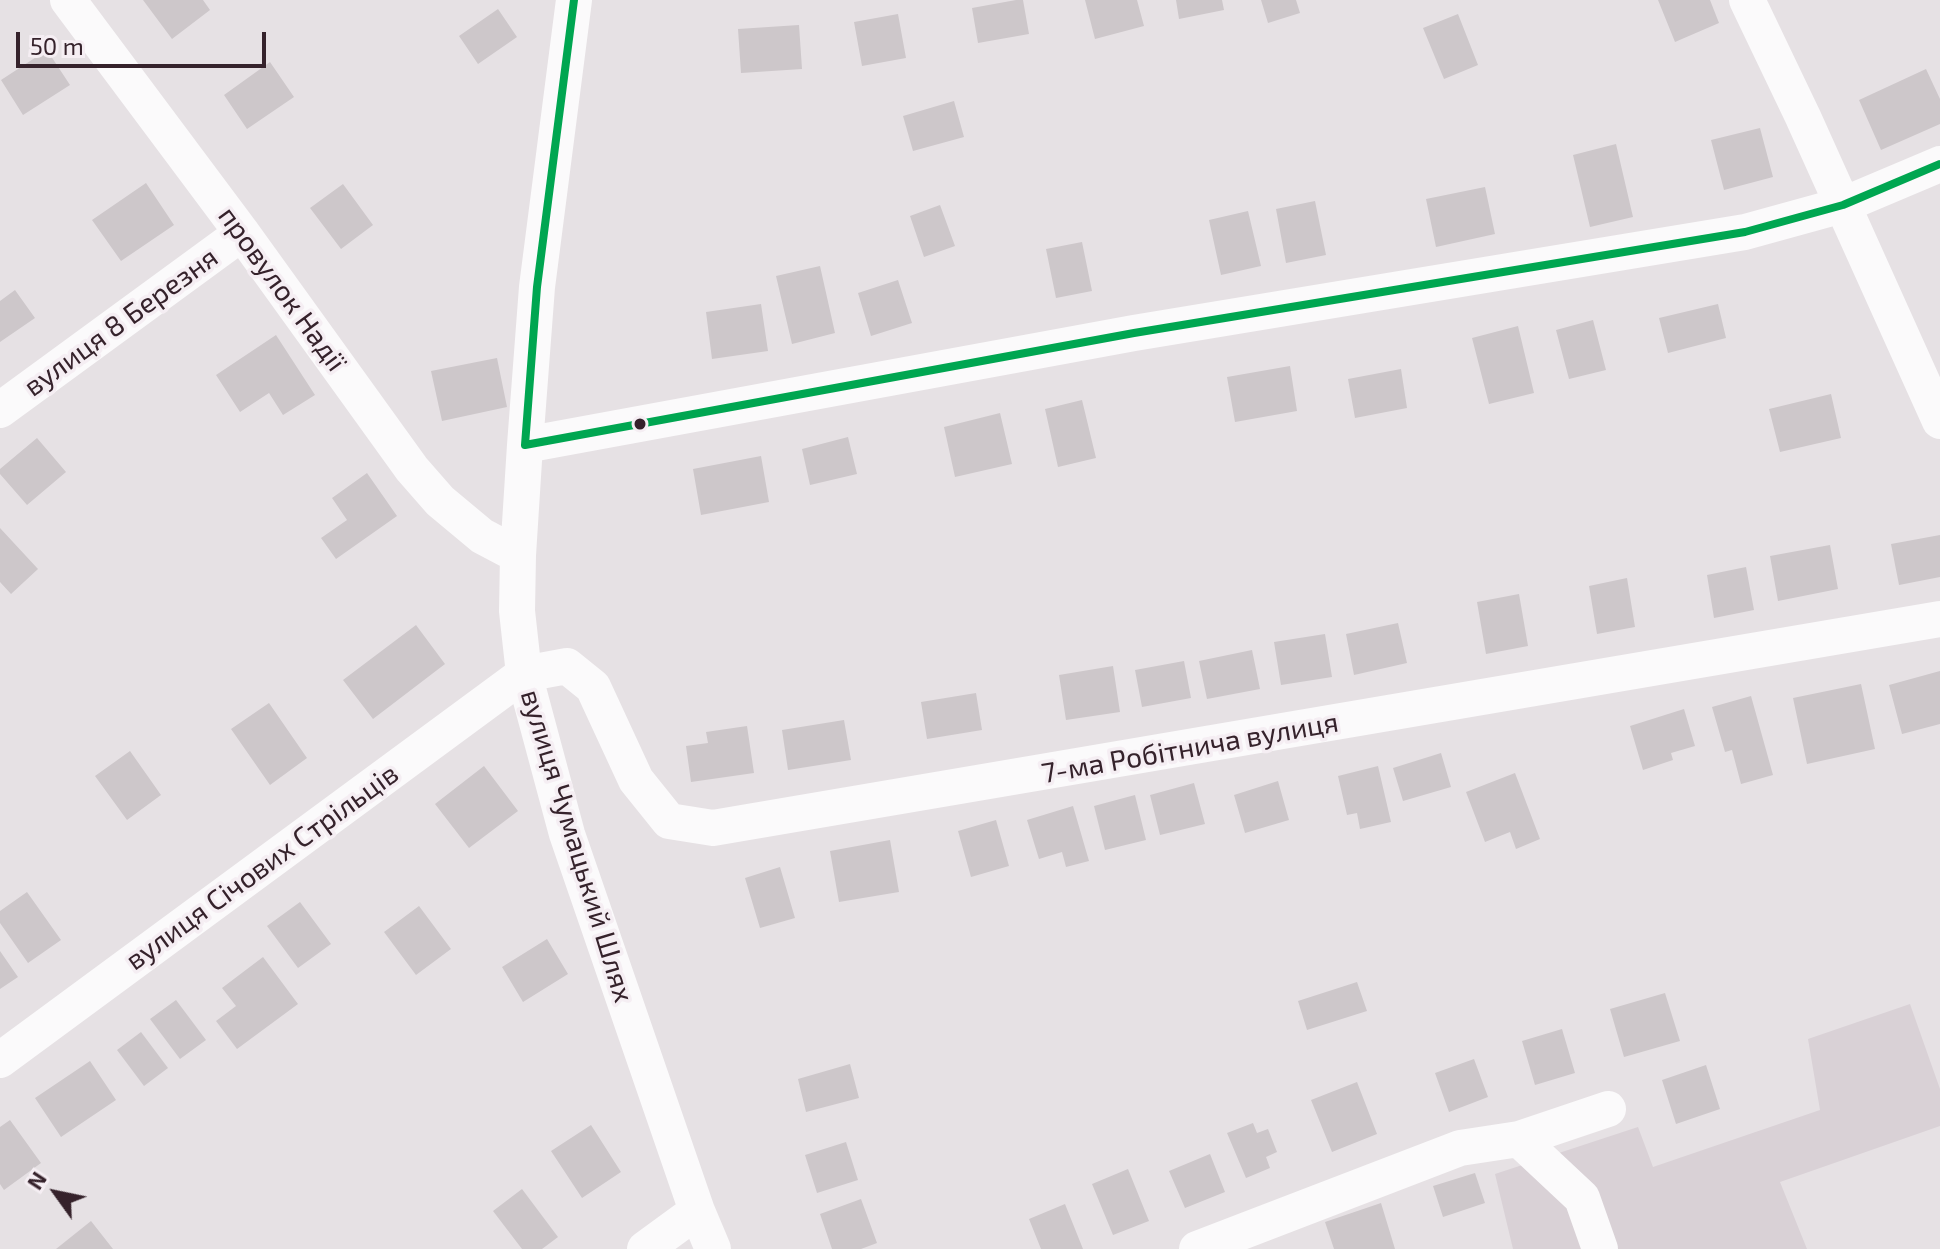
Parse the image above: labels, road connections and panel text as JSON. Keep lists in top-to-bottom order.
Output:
{
  "streets": {
    "street": [
      "провулок Надії",
      "вулиця 8 Березня",
      "7-ма Робітнича вулиця",
      "вулиця Чумацький Шлях",
      "вулиця Січових Стрільців"
    ]
  },
  "crossings": [
    ["провулок Надії", "вулиця 8 Березня"],
    ["провулок Надії", "вулиця Чумацький Шлях"],
    ["7-ма Робітнича вулиця", "вулиця Чумацький Шлях"],
    ["7-ма Робітнича вулиця", "вулиця Січових Стрільців"],
    ["вулиця Чумацький Шлях", "вулиця Січових Стрільців"]
  ],
  "scale_bar": "50 m",
  "north": "top left"
}
